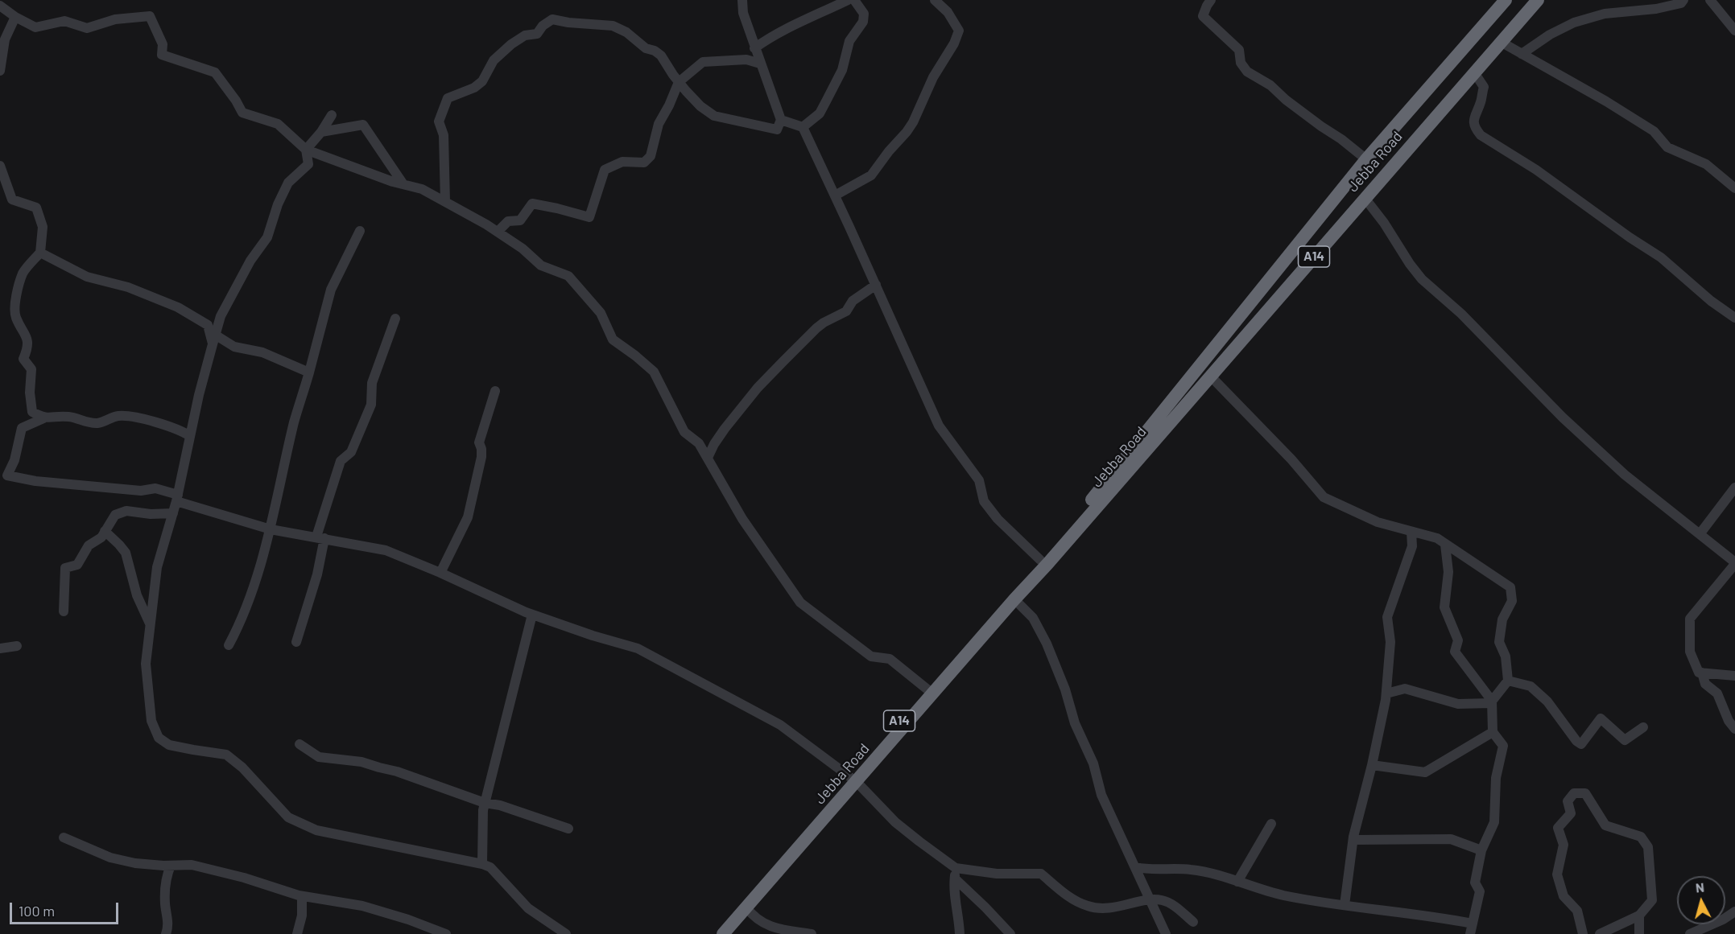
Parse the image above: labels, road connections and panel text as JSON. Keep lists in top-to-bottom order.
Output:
{
  "streets": {
    "highway": ["Jebba Road", "A14"]
  },
  "scale_bar": "100 m",
  "north": "top"
}
